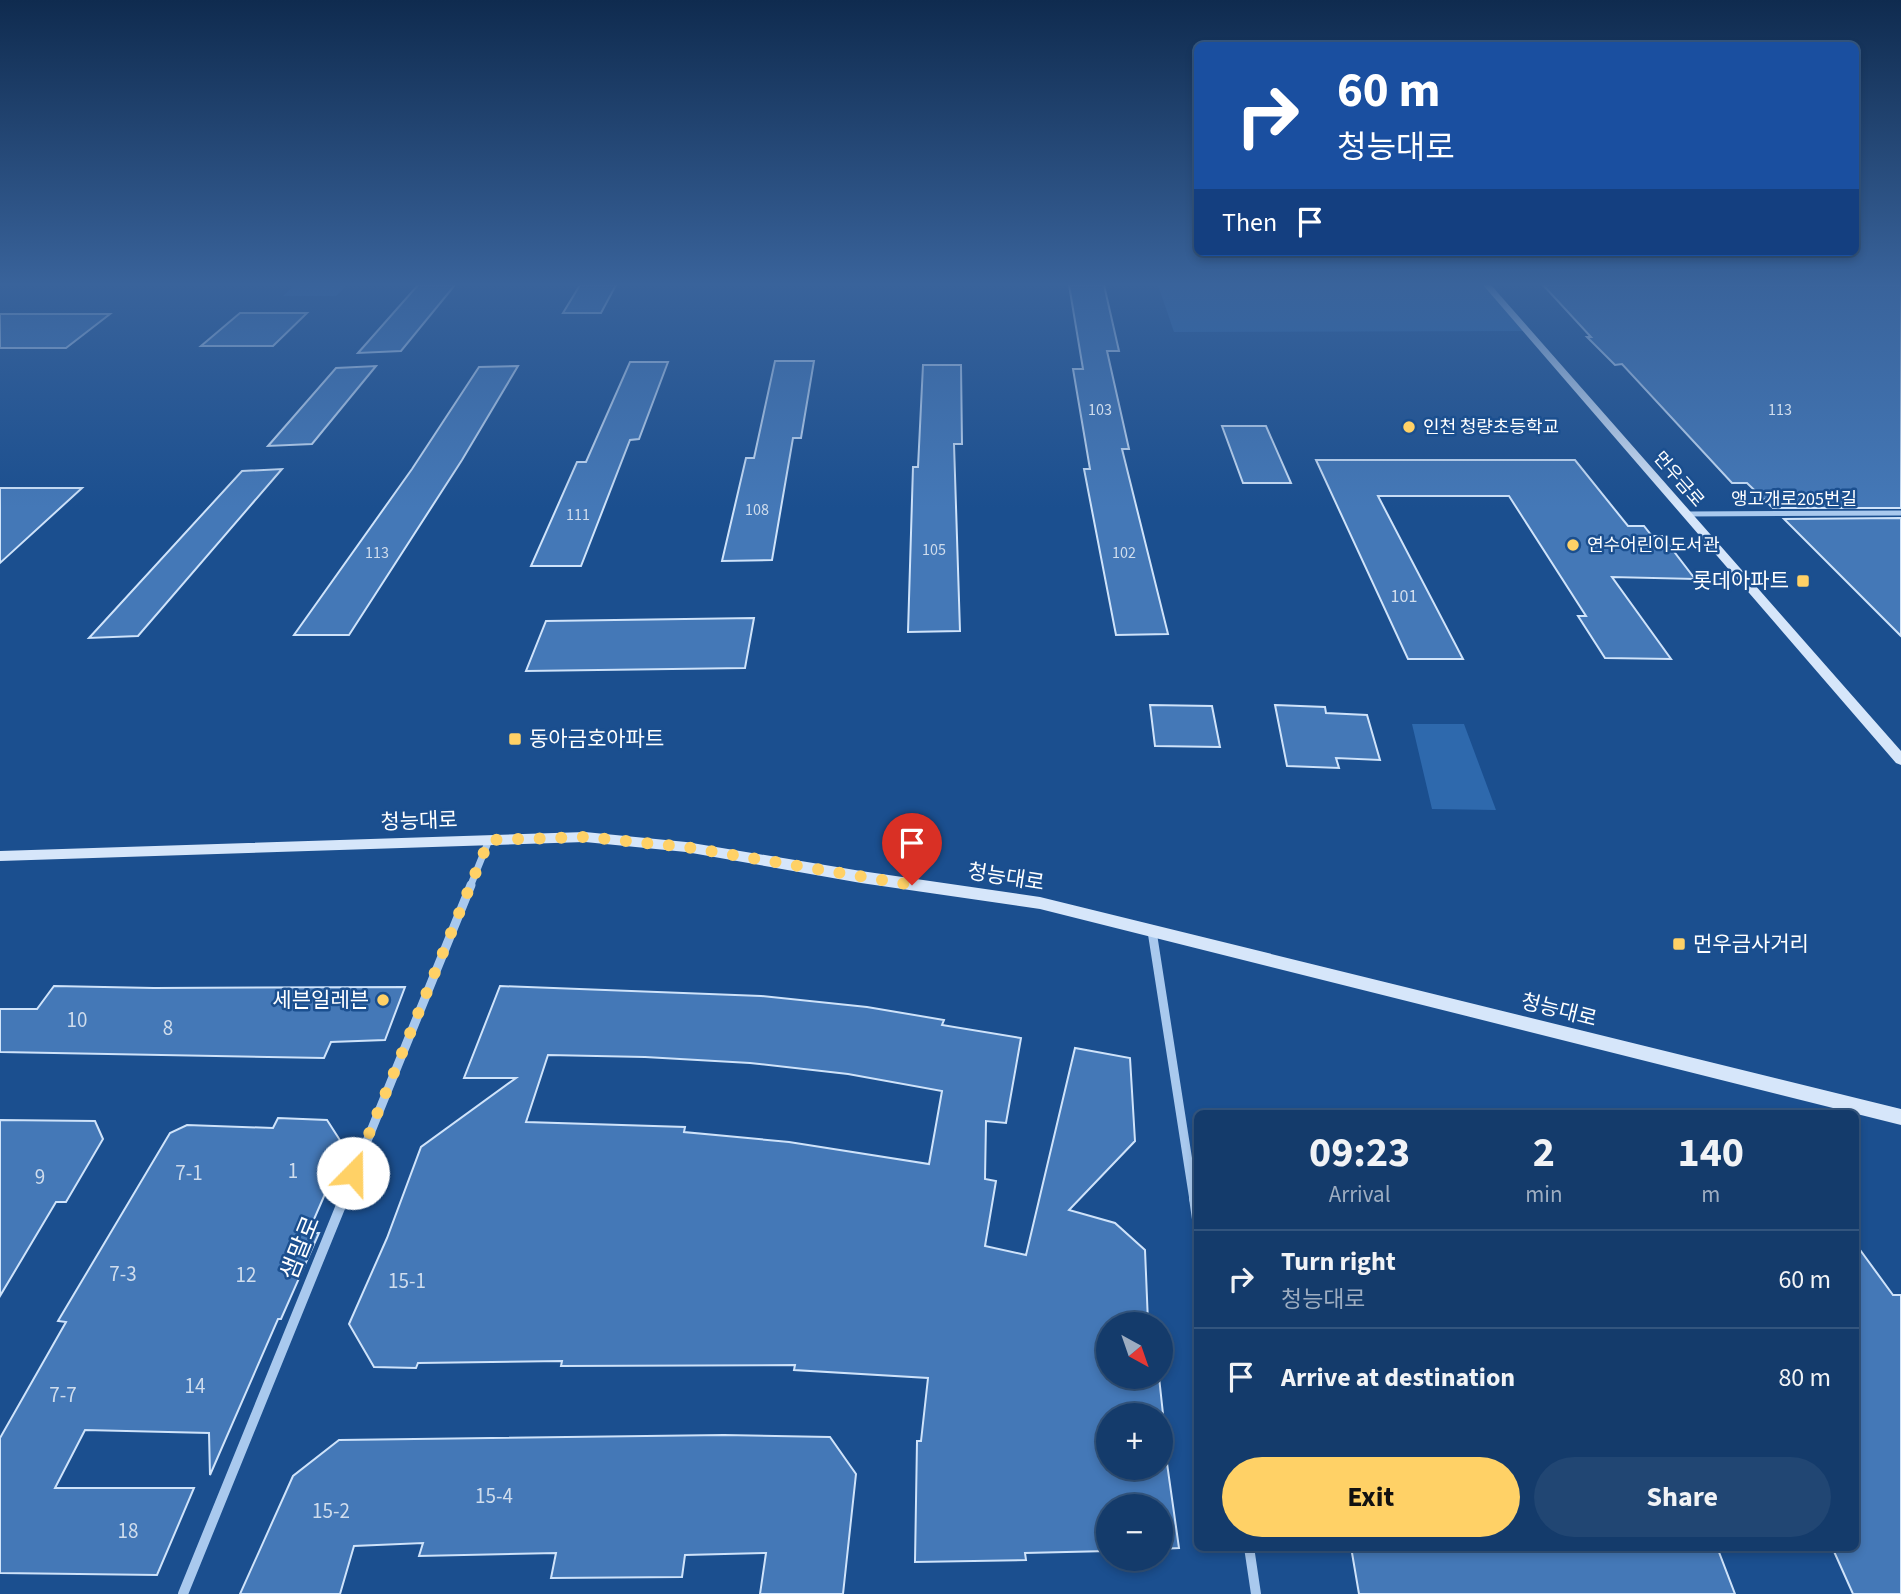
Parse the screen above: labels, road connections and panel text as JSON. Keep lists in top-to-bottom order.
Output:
{
  "streets": {
    "main road": ["먼우금로", "청능대로"],
    "street": ["앵고개로205번길", "샘말로"]
  },
  "crossings": [
    ["먼우금로", "앵고개로205번길"],
    ["청능대로", "샘말로"]
  ],
  "places": {
    "other": ["인천 청량초등학교", "연수어린이도서관", "세븐일레븐"],
    "transit": ["롯데아파트", "동아금호아파트", "먼우금사거리"]
  },
  "house_numbers": [
    "103",
    "113",
    "108",
    "111",
    "105",
    "113",
    "102",
    "101",
    "10",
    "8",
    "1",
    "7-1",
    "9",
    "7-3",
    "12",
    "15-1",
    "14",
    "7-7",
    "15-4",
    "15-2",
    "18"
  ],
  "north": "bottom right",
  "page": {
    "turn": ["60 m", "청능대로"],
    "then": "Then",
    "eta": [
      "09:23",
      "Arrival",
      "2",
      "min",
      "140",
      "m"
    ],
    "list": [
      {
        "name": "Turn right",
        "note": "청능대로",
        "value": "60 m"
      },
      {
        "name": "Arrive at destination",
        "value": "80 m"
      }
    ],
    "map_buttons": ["+", "−"],
    "buttons": ["Exit", "Share"]
  }
}
